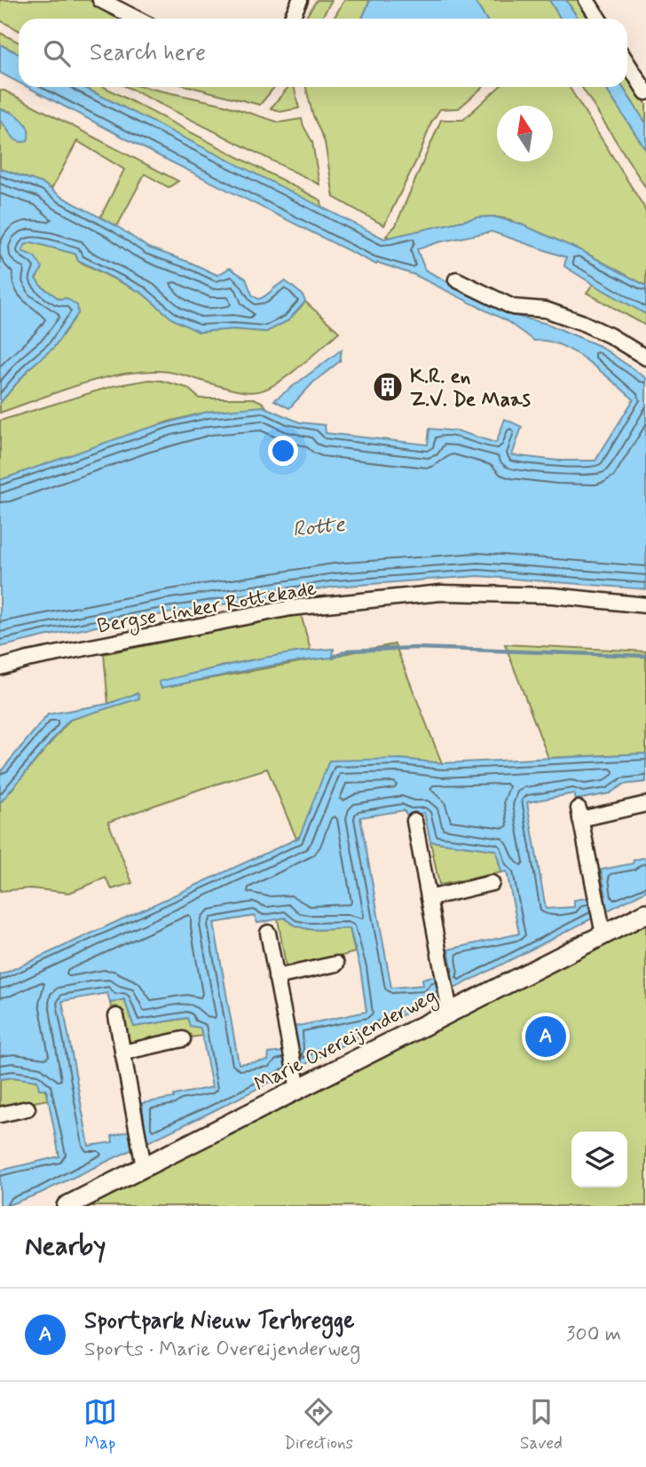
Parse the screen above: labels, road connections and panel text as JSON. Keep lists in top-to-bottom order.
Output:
{
  "streets": {
    "street": ["Bergse Linker Rottekade", "Marie Overeijenderweg"]
  },
  "water": ["Rotte"],
  "places": {
    "building": ["K.R. en Z.V. De Maas"]
  },
  "north": "top",
  "page": {
    "search": "Search here",
    "pins": "A",
    "heading": "Nearby",
    "list": [
      {
        "mark": "A",
        "name": "Sportpark Nieuw Terbregge",
        "note": "Sports · Marie Overeijenderweg",
        "value": "300 m"
      }
    ],
    "nav": ["Map", "Directions", "Saved"]
  }
}
